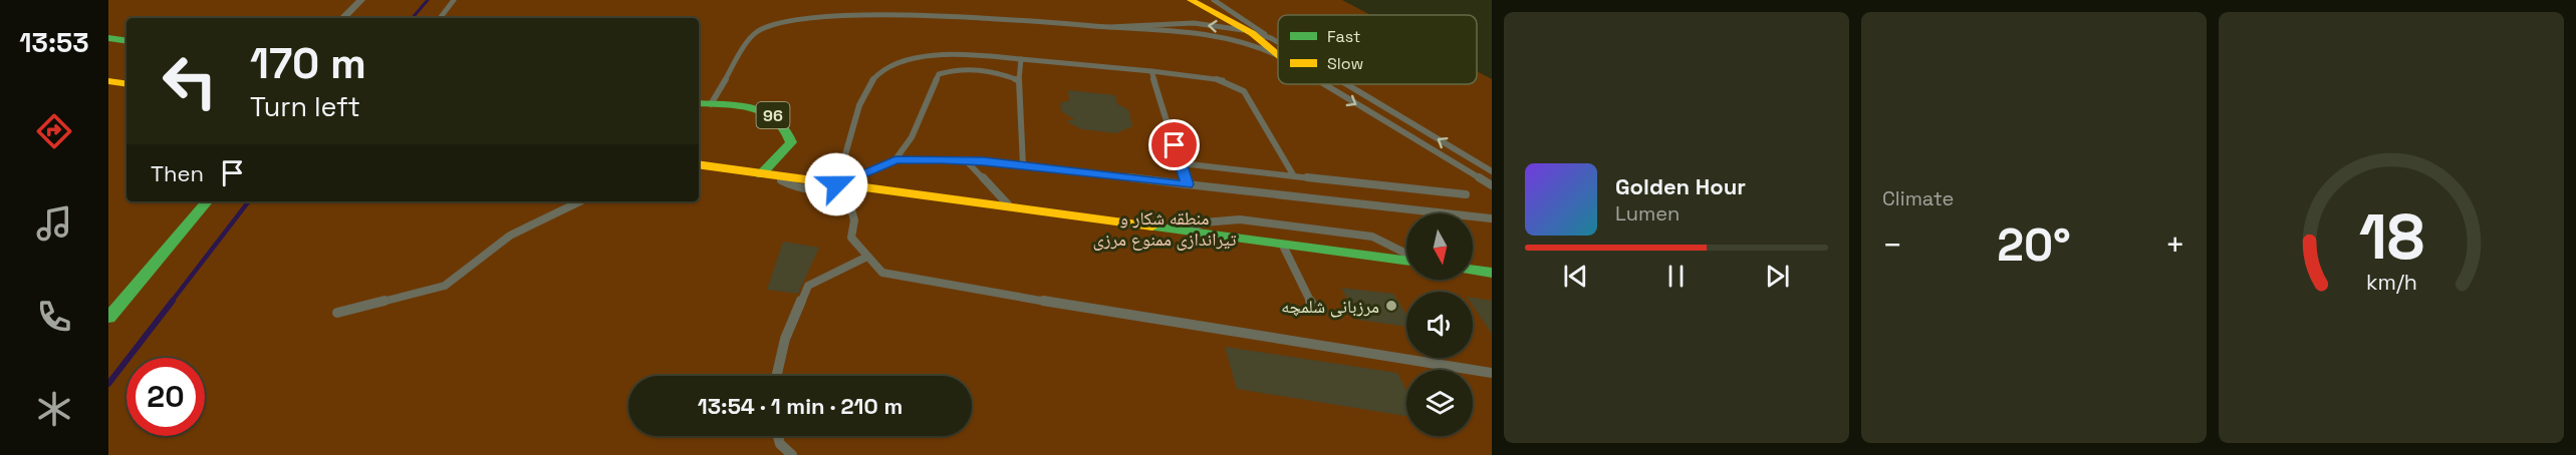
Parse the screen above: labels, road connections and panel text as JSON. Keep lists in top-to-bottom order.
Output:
{
  "streets": {
    "main road": ["96"]
  },
  "parks": ["منطقه شکار و تیراندازی ممنوع مرزی"],
  "places": ["مرزبانی شلمچه"],
  "legend": ["Fast", "Slow"],
  "north": "bottom",
  "page": {
    "tabs": "13:53",
    "tile": "Climate",
    "turn": ["170 m", "Turn left"],
    "then": "Then",
    "song": ["Golden Hour", "Lumen"],
    "heat": ["−", "20°", "+"],
    "limit": "20",
    "trip": "13:54 · 1 min · 210 m",
    "gauge": ["18", "km/h"]
  }
}
